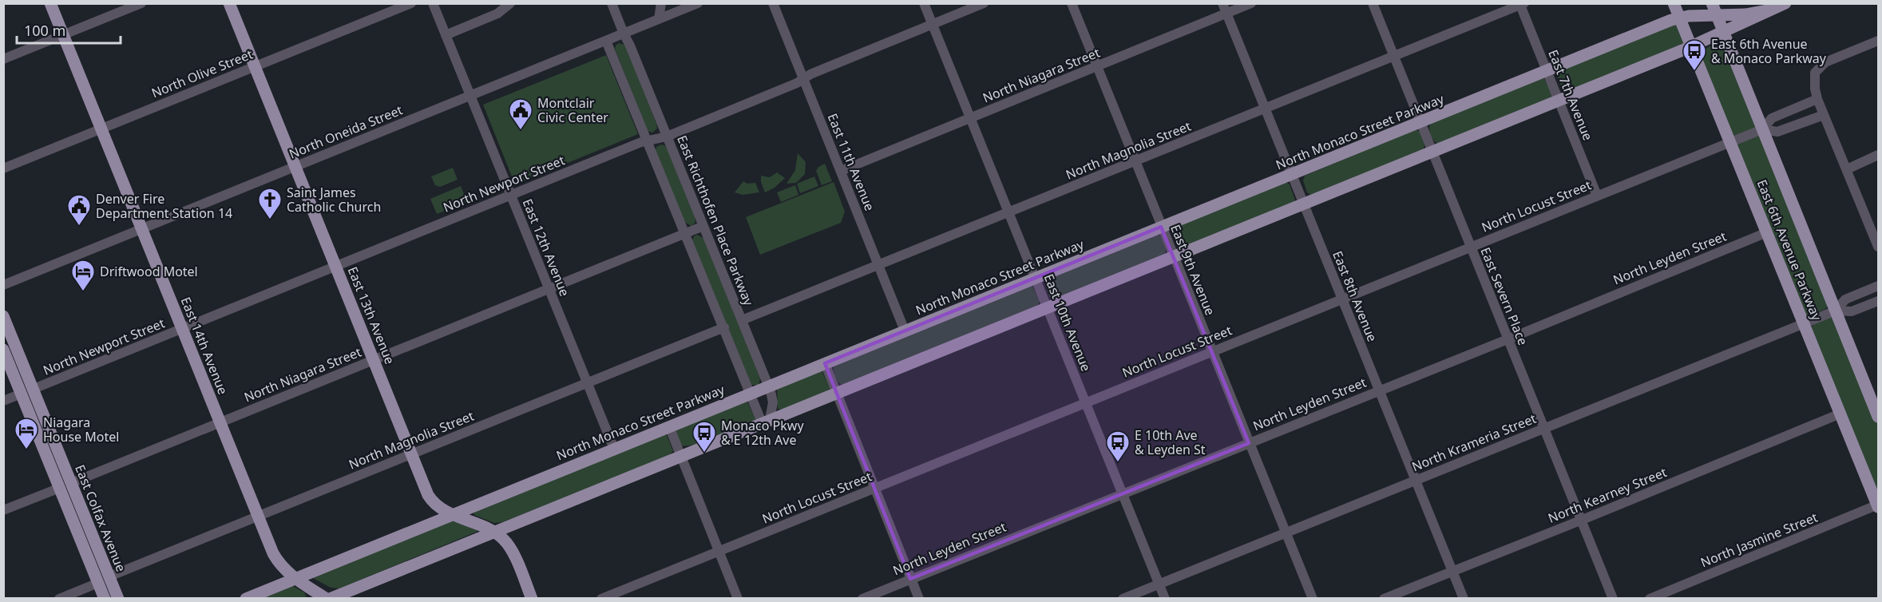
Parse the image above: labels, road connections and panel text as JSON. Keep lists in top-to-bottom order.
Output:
{
  "streets": {
    "main road": [
      "North Monaco Street Parkway",
      "East 6th Avenue Parkway",
      "East 13th Avenue",
      "East 14th Avenue",
      "East Colfax Avenue"
    ],
    "street": [
      "North Olive Street",
      "North Niagara Street",
      "East 7th Avenue",
      "North Oneida Street",
      "North Magnolia Street",
      "East 11th Avenue",
      "North Newport Street",
      "North Locust Street",
      "East Richthofen Place Parkway",
      "East 12th Avenue",
      "North Leyden Street",
      "East 9th Avenue",
      "East 8th Avenue",
      "East Severn Place",
      "East 10th Avenue",
      "North Krameria Street",
      "North Kearney Street",
      "North Jasmine Street"
    ]
  },
  "crossings": [
    ["North Olive Street", "East 13th Avenue"],
    ["North Olive Street", "East 14th Avenue"],
    ["North Niagara Street", "East 11th Avenue"],
    ["North Niagara Street", "East Richthofen Place Parkway"],
    ["North Niagara Street", "East 12th Avenue"],
    ["North Niagara Street", "East 9th Avenue"],
    ["North Niagara Street", "East 8th Avenue"],
    ["North Niagara Street", "East 13th Avenue"],
    ["North Niagara Street", "East 10th Avenue"],
    ["North Niagara Street", "East 14th Avenue"],
    ["North Niagara Street", "East Colfax Avenue"],
    ["East 7th Avenue", "North Monaco Street Parkway"],
    ["East 7th Avenue", "North Magnolia Street"],
    ["East 7th Avenue", "North Locust Street"],
    ["North Oneida Street", "East Richthofen Place Parkway"],
    ["North Oneida Street", "East 12th Avenue"],
    ["North Oneida Street", "East 13th Avenue"],
    ["North Oneida Street", "East 14th Avenue"],
    ["North Monaco Street Parkway", "East 11th Avenue"],
    ["North Monaco Street Parkway", "East Richthofen Place Parkway"],
    ["North Monaco Street Parkway", "East 12th Avenue"],
    ["North Monaco Street Parkway", "East 6th Avenue Parkway"],
    ["North Monaco Street Parkway", "East 9th Avenue"],
    ["North Monaco Street Parkway", "East 8th Avenue"],
    ["North Monaco Street Parkway", "East Severn Place"],
    ["North Monaco Street Parkway", "East 13th Avenue"],
    ["North Monaco Street Parkway", "East 10th Avenue"],
    ["North Monaco Street Parkway", "East 14th Avenue"],
    ["North Magnolia Street", "East 11th Avenue"],
    ["North Magnolia Street", "East Richthofen Place Parkway"],
    ["North Magnolia Street", "East 12th Avenue"],
    ["North Magnolia Street", "East 9th Avenue"],
    ["North Magnolia Street", "East 8th Avenue"],
    ["North Magnolia Street", "East Severn Place"],
    ["North Magnolia Street", "East 13th Avenue"],
    ["North Magnolia Street", "East 10th Avenue"],
    ["North Magnolia Street", "East 14th Avenue"],
    ["North Magnolia Street", "East Colfax Avenue"],
    ["East 11th Avenue", "North Newport Street"],
    ["North Newport Street", "East Richthofen Place Parkway"],
    ["North Newport Street", "East 12th Avenue"],
    ["North Newport Street", "East 13th Avenue"],
    ["North Newport Street", "East 10th Avenue"],
    ["North Newport Street", "East 14th Avenue"],
    ["North Newport Street", "East Colfax Avenue"],
    ["North Locust Street", "East 6th Avenue Parkway"],
    ["North Locust Street", "East 9th Avenue"],
    ["North Locust Street", "East 8th Avenue"],
    ["North Locust Street", "East Severn Place"],
    ["North Locust Street", "East 10th Avenue"],
    ["East 6th Avenue Parkway", "North Leyden Street"],
    ["East 6th Avenue Parkway", "North Krameria Street"],
    ["East 6th Avenue Parkway", "North Kearney Street"],
    ["East 6th Avenue Parkway", "North Jasmine Street"],
    ["North Leyden Street", "East 9th Avenue"],
    ["North Leyden Street", "East 8th Avenue"],
    ["North Leyden Street", "East Severn Place"],
    ["North Leyden Street", "East 10th Avenue"],
    ["East 9th Avenue", "North Krameria Street"],
    ["East 8th Avenue", "North Krameria Street"],
    ["East 8th Avenue", "North Kearney Street"],
    ["East Severn Place", "North Krameria Street"],
    ["East Severn Place", "North Kearney Street"],
    ["East 10th Avenue", "North Krameria Street"]
  ],
  "places": {
    "bus stop": ["East 6th Avenue & Monaco Parkway", "Monaco Pkwy & E 12th Ave", "E 10th Ave & Leyden St"],
    "public building": ["Montclair Civic Center", "Denver Fire Department Station 14"],
    "church": ["Saint James Catholic Church"],
    "hotel": ["Driftwood Motel", "Niagara House Motel"]
  },
  "scale_bar": "100 m"
}
